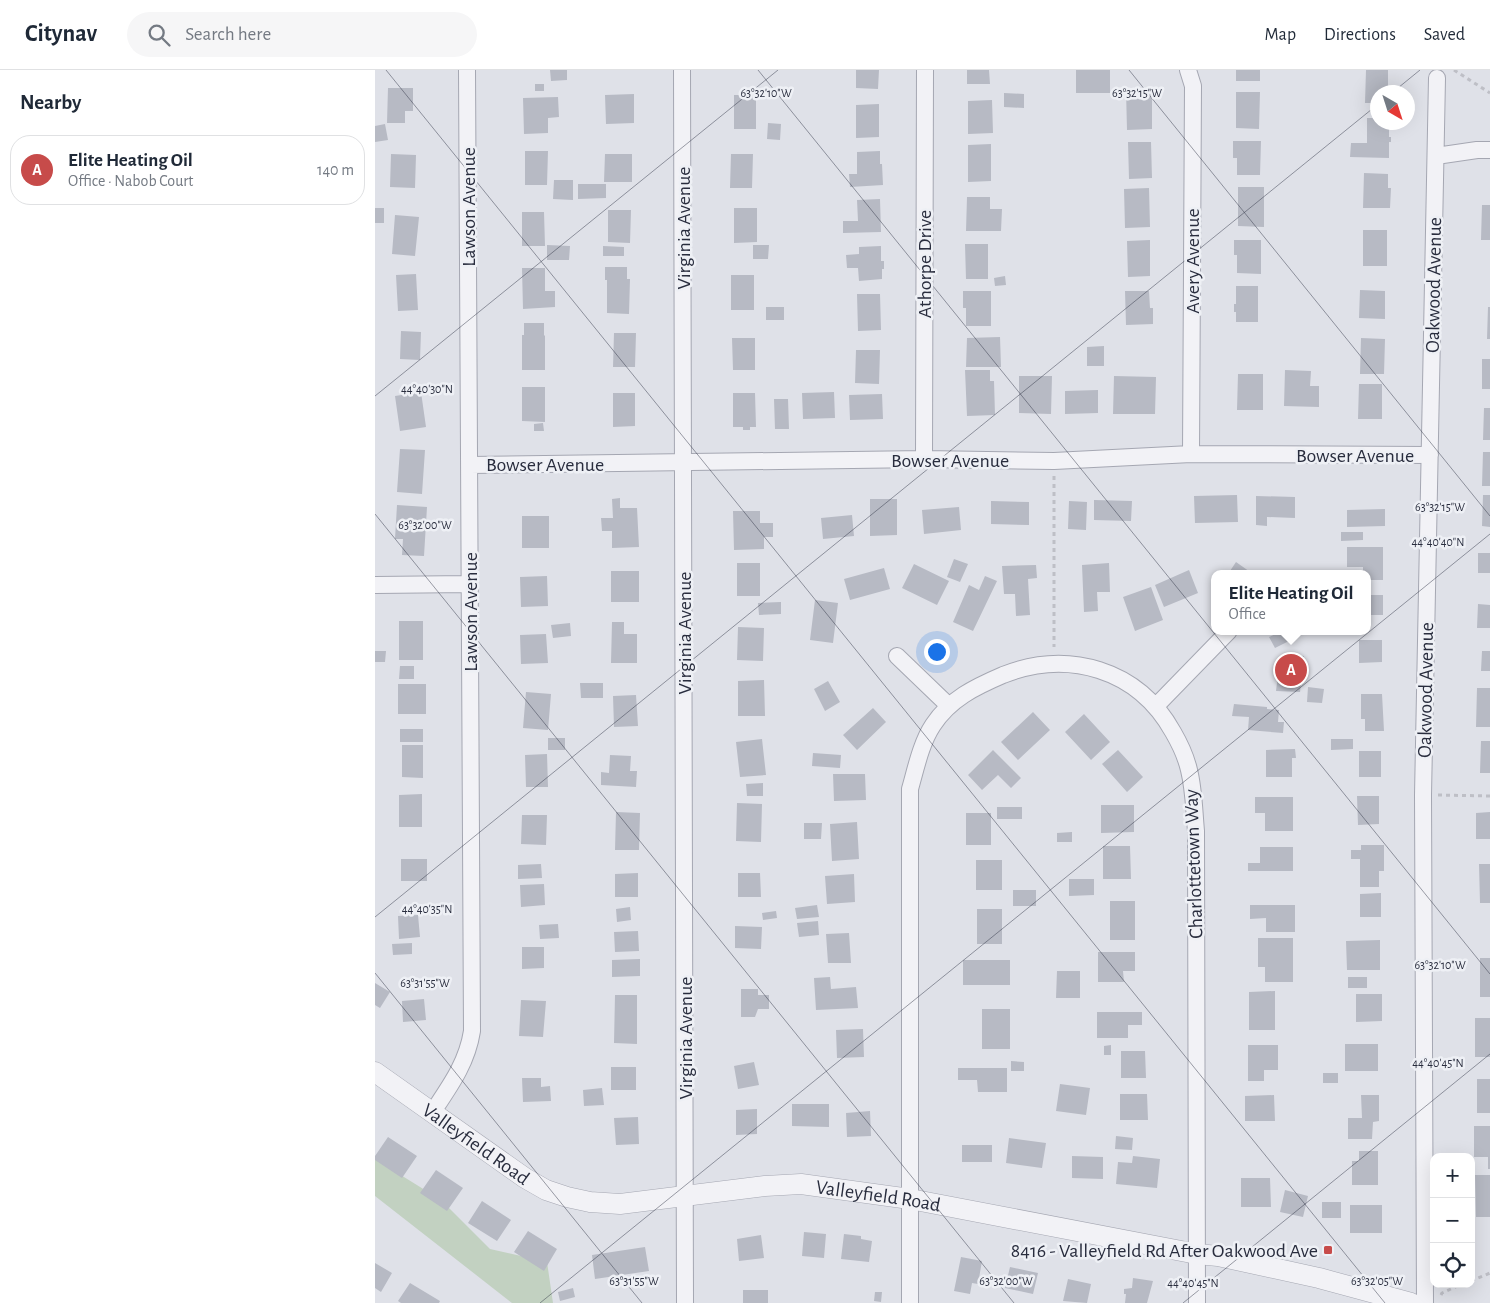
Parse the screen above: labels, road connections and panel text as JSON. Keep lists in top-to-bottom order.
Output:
{
  "streets": {
    "street": [
      "Lawson Avenue",
      "Virginia Avenue",
      "Avery Avenue",
      "Athorpe Drive",
      "Oakwood Avenue",
      "Bowser Avenue",
      "Charlottetown Way",
      "Valleyfield Road"
    ]
  },
  "crossings": [
    ["Lawson Avenue", "Bowser Avenue"],
    ["Lawson Avenue", "Valleyfield Road"],
    ["Virginia Avenue", "Bowser Avenue"],
    ["Virginia Avenue", "Valleyfield Road"],
    ["Avery Avenue", "Bowser Avenue"],
    ["Athorpe Drive", "Bowser Avenue"],
    ["Oakwood Avenue", "Bowser Avenue"],
    ["Charlottetown Way", "Valleyfield Road"]
  ],
  "places": {
    "transit": ["8416 - Valleyfield Rd After Oakwood Ave"]
  },
  "north": "bottom right",
  "page": {
    "header": "Citynav",
    "search": "Search here",
    "nav": ["Map", "Directions", "Saved"],
    "heading": "Nearby",
    "list": [
      {
        "mark": "A",
        "name": "Elite Heating Oil",
        "note": "Office · Nabob Court",
        "value": "140 m"
      }
    ],
    "popup": ["Elite Heating Oil", "Office"],
    "pins": "A",
    "map_buttons": ["+", "−"]
  },
  "coordinates": [
    "63°32'10\"W",
    "63°32'15\"W",
    "44°40'30\"N",
    "63°32'00\"W",
    "44°40'40\"N",
    "44°40'35\"N",
    "63°31'55\"W",
    "44°40'45\"N",
    "63°32'05\"W"
  ]
}
